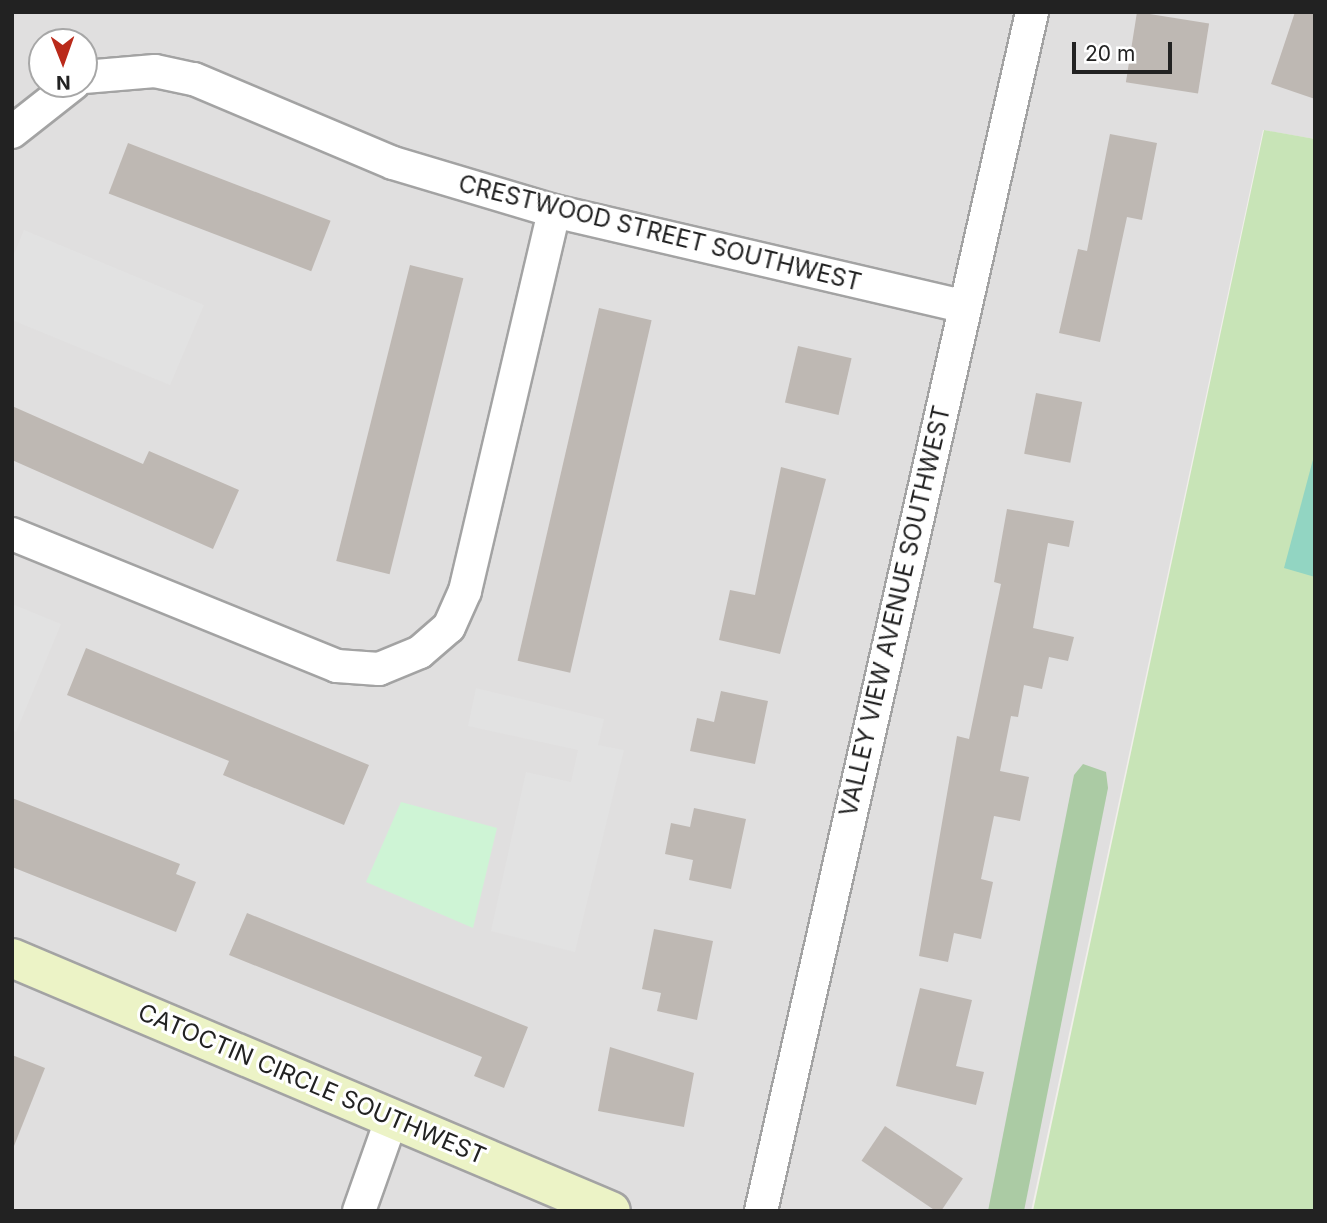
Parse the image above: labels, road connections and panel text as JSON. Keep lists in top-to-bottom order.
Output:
{
  "streets": {
    "main road": ["CATOCTIN CIRCLE SOUTHWEST"],
    "street": ["CRESTWOOD STREET SOUTHWEST", "VALLEY VIEW AVENUE SOUTHWEST"]
  },
  "crossings": [
    ["CRESTWOOD STREET SOUTHWEST", "VALLEY VIEW AVENUE SOUTHWEST"]
  ],
  "scale_bar": "20 m",
  "north": "bottom"
}
